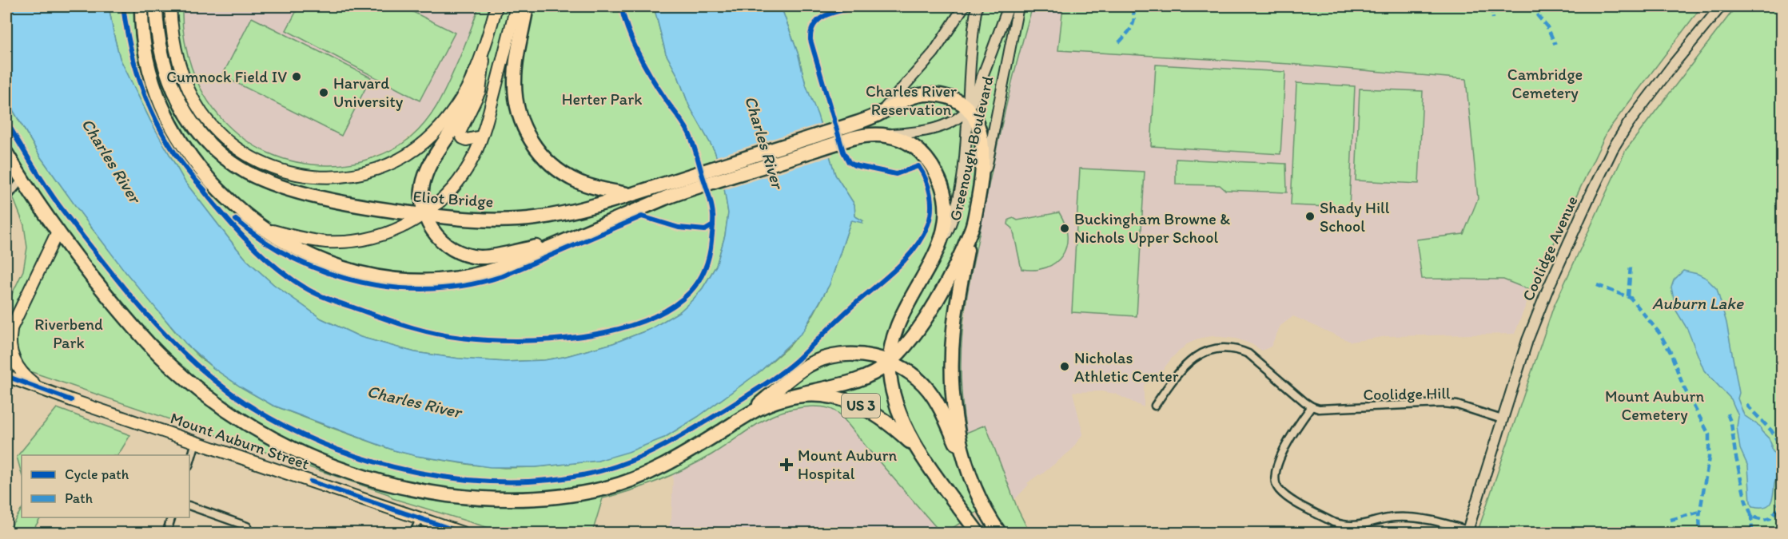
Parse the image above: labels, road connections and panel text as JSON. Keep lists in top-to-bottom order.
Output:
{
  "streets": {
    "highway": ["Greenough Boulevard", "Eliot Bridge", "US 3"],
    "main road": ["Coolidge Avenue", "Mount Auburn Street"],
    "street": ["Coolidge Hill"]
  },
  "crossings": [
    ["Greenough Boulevard", "Eliot Bridge"],
    ["Greenough Boulevard", "US 3"],
    ["Coolidge Avenue", "Coolidge Hill"]
  ],
  "water": ["Charles River", "Auburn Lake"],
  "parks": [
    "Cambridge Cemetery",
    "Charles River Reservation",
    "Herter Park",
    "Riverbend Park",
    "Mount Auburn Cemetery"
  ],
  "places": {
    "other": [
      "Cumnock Field IV",
      "Harvard University",
      "Shady Hill School",
      "Buckingham Browne & Nichols Upper School",
      "Nicholas Athletic Center"
    ],
    "health": ["Mount Auburn Hospital"]
  },
  "legend": ["Cycle path", "Path"]
}
